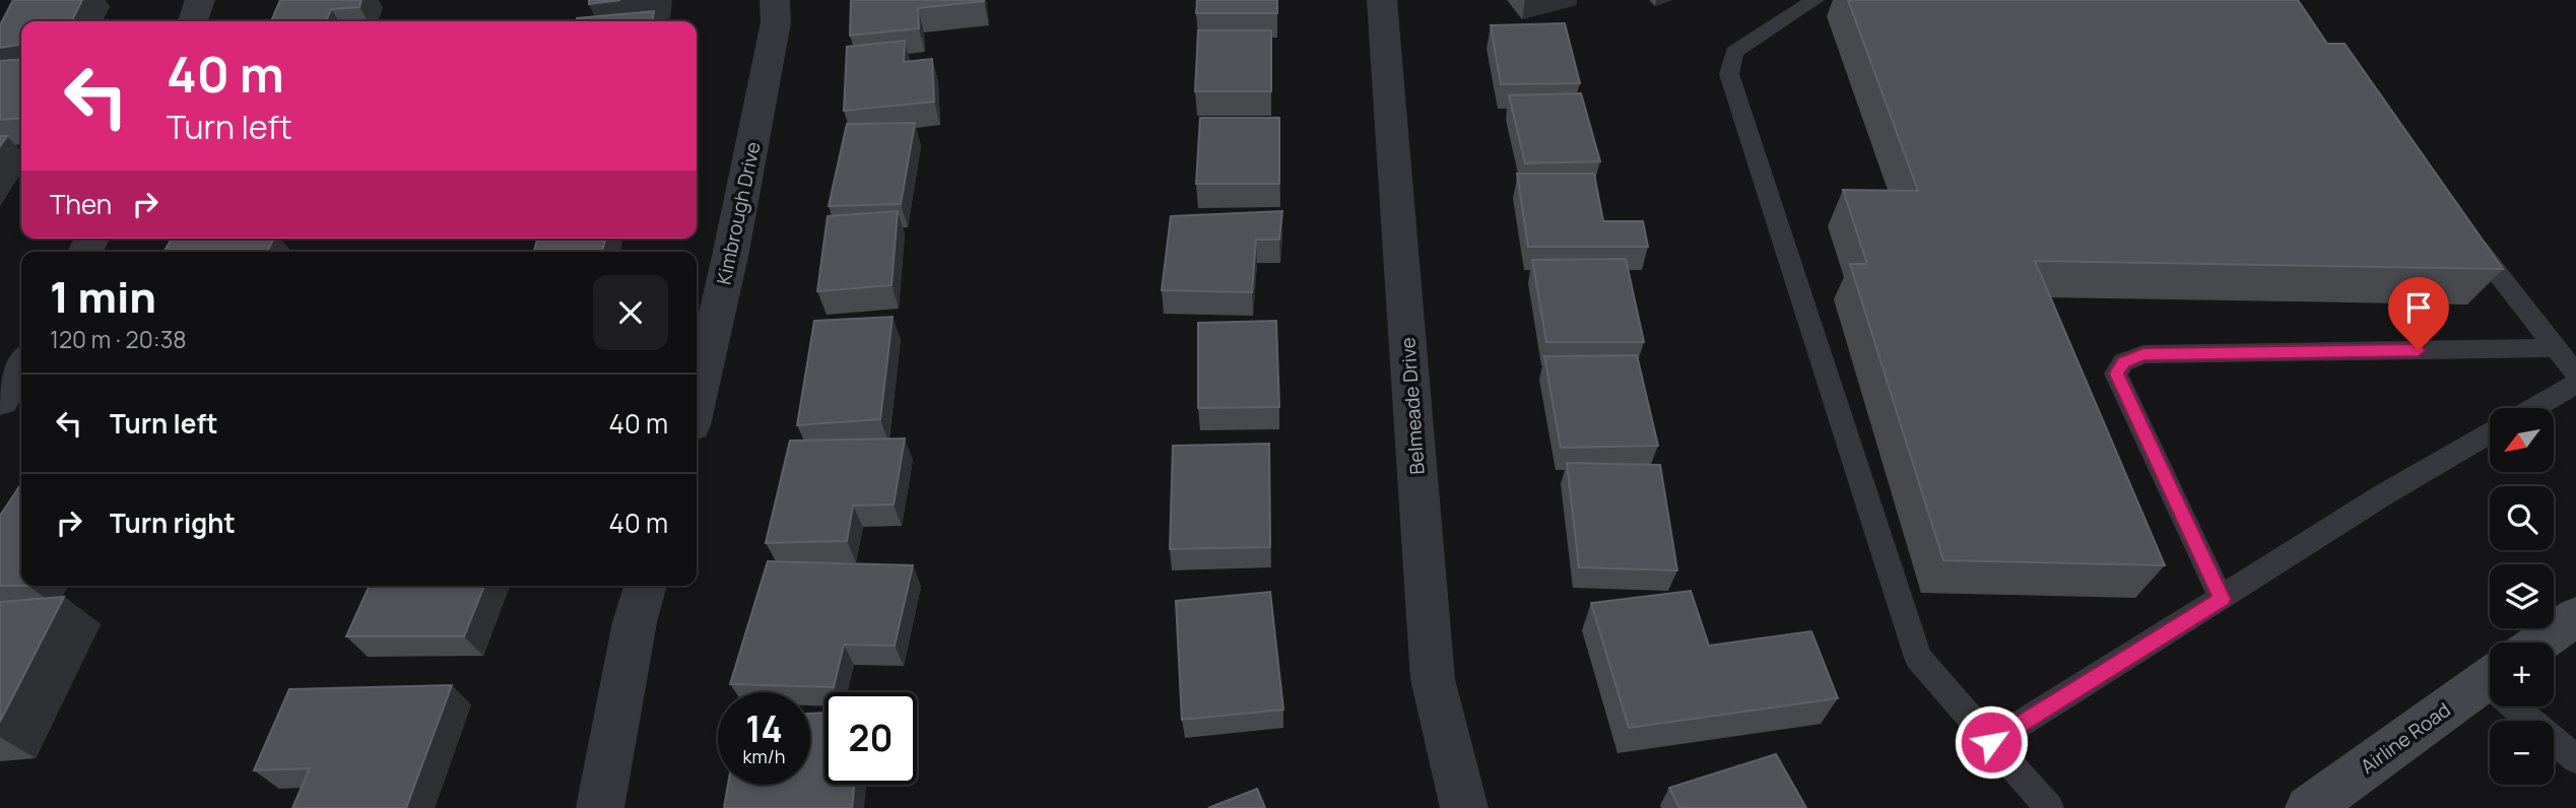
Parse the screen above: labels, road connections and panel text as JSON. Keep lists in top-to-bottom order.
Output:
{
  "streets": {
    "main road": ["Airline Road"],
    "street": ["Kimbrough Drive", "Belmeade Drive"]
  },
  "north": "bottom left",
  "page": {
    "turn": ["40 m", "Turn left"],
    "then": "Then",
    "heading": ["1 min", "120 m · 20:38"],
    "list": [
      {
        "name": "Turn left",
        "value": "40 m"
      },
      {
        "name": "Turn right",
        "value": "40 m"
      }
    ],
    "map_buttons": ["+", "−"],
    "speed": "14 km/h",
    "limit": "20"
  }
}
